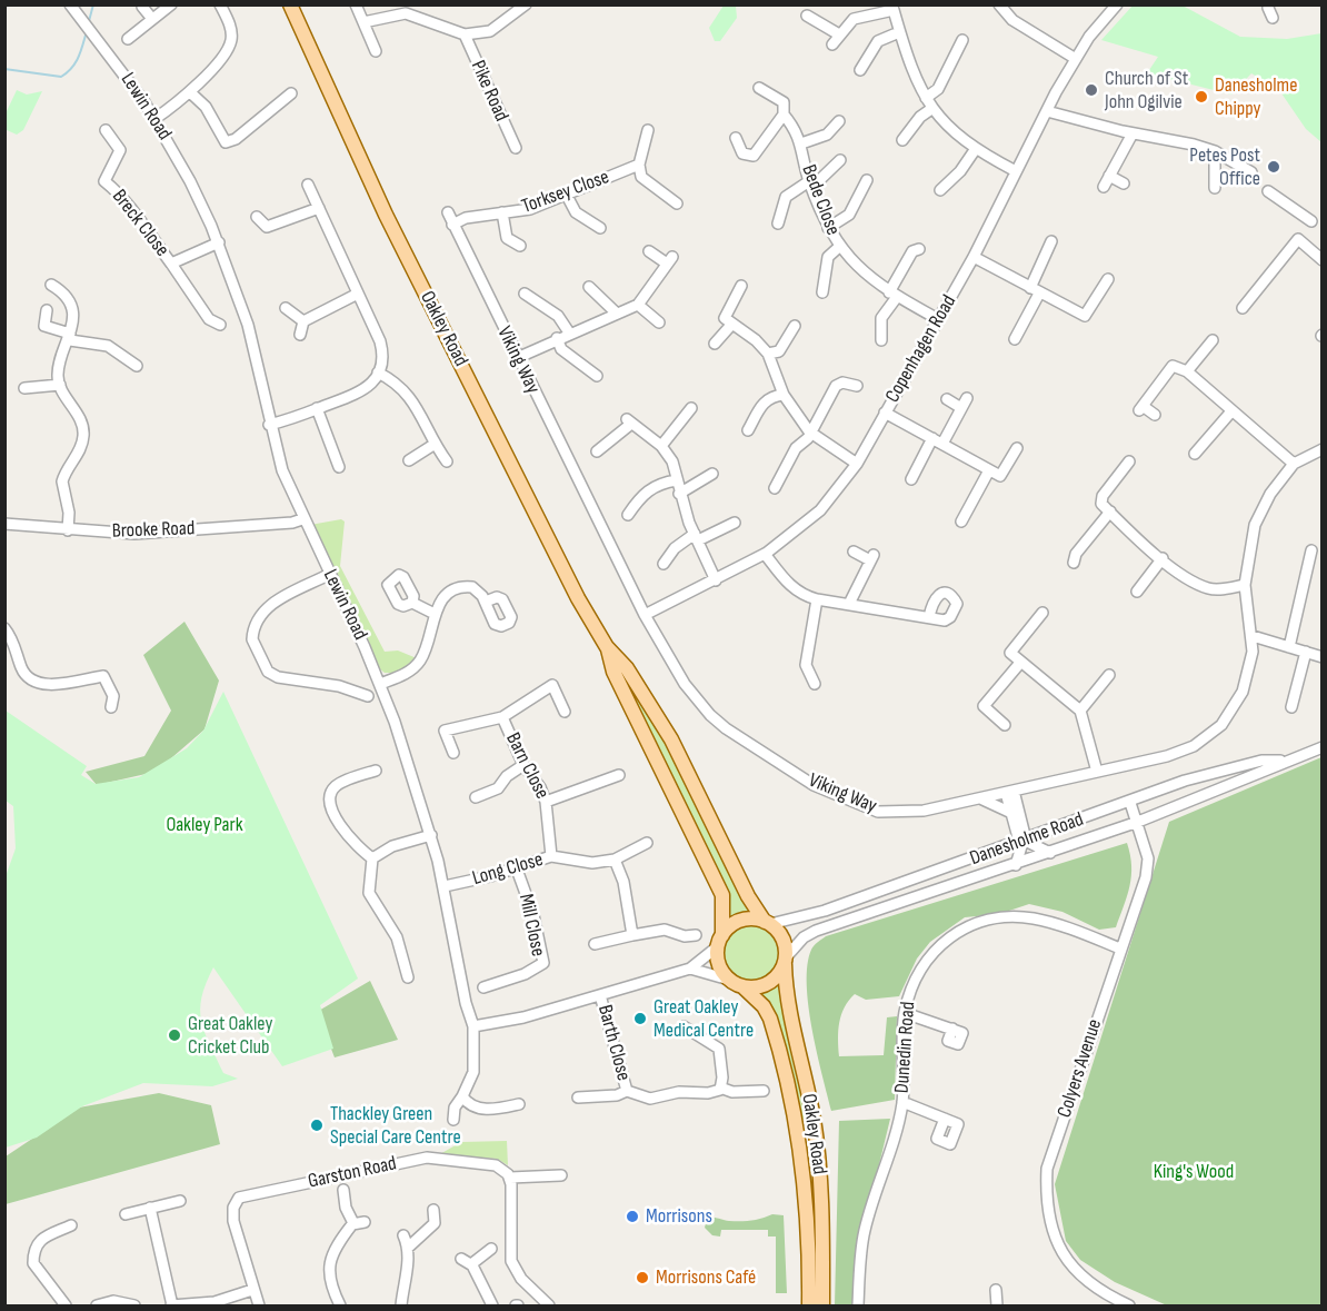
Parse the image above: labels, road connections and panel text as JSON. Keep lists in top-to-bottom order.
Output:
{
  "streets": {
    "main road": ["Oakley Road"],
    "street": [
      "Pike Road",
      "Lewin Road",
      "Torksey Close",
      "Bede Close",
      "Breck Close",
      "Copenhagen Road",
      "Viking Way",
      "Brooke Road",
      "Barn Close",
      "Danesholme Road",
      "Long Close",
      "Mill Close",
      "Barth Close",
      "Dunedin Road",
      "Colyers Avenue",
      "Garston Road"
    ]
  },
  "crossings": [
    ["Lewin Road", "Breck Close"],
    ["Lewin Road", "Brooke Road"],
    ["Lewin Road", "Long Close"],
    ["Torksey Close", "Viking Way"],
    ["Bede Close", "Copenhagen Road"],
    ["Oakley Road", "Danesholme Road"],
    ["Copenhagen Road", "Viking Way"],
    ["Barn Close", "Long Close"],
    ["Danesholme Road", "Colyers Avenue"],
    ["Long Close", "Mill Close"],
    ["Dunedin Road", "Colyers Avenue"]
  ],
  "parks": ["Oakley Park", "King's Wood"],
  "places": [
    "Church of St John Ogilvie",
    "Danesholme Chippy",
    "Petes Post Office",
    "Great Oakley Medical Centre",
    "Great Oakley Cricket Club",
    "Thackley Green Special Care Centre",
    "Morrisons",
    "Morrisons Café"
  ]
}
